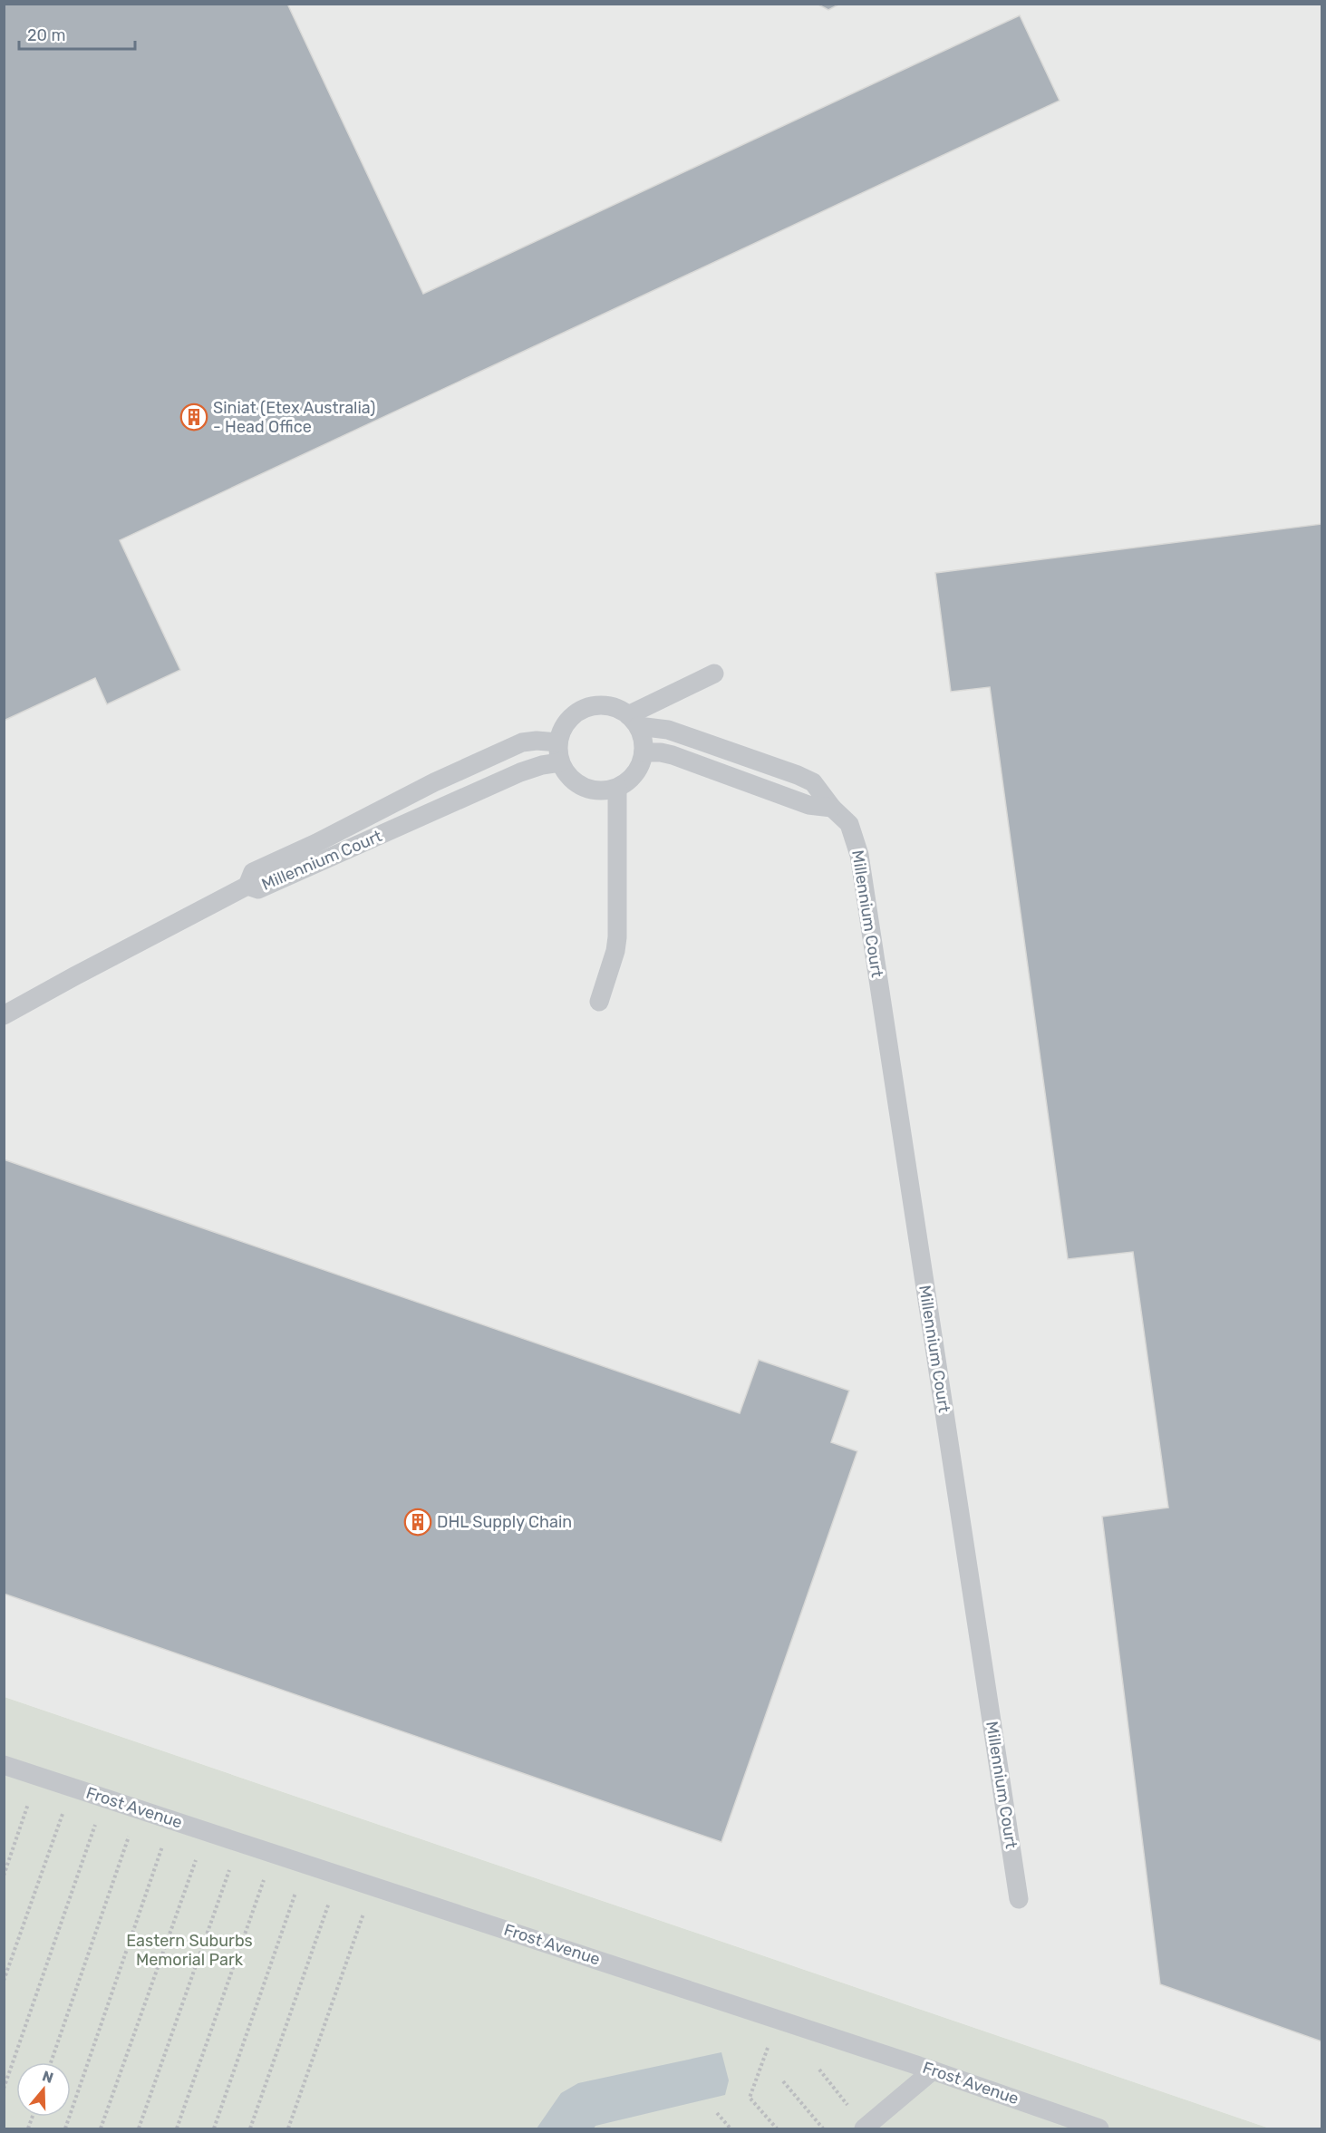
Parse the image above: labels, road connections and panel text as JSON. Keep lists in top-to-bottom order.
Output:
{
  "streets": {
    "lane": ["Millennium Court", "Frost Avenue"]
  },
  "parks": ["Eastern Suburbs Memorial Park"],
  "places": {
    "building": ["Siniat (Etex Australia) - Head Office", "DHL Supply Chain"]
  },
  "scale_bar": "20 m",
  "north": "top"
}
